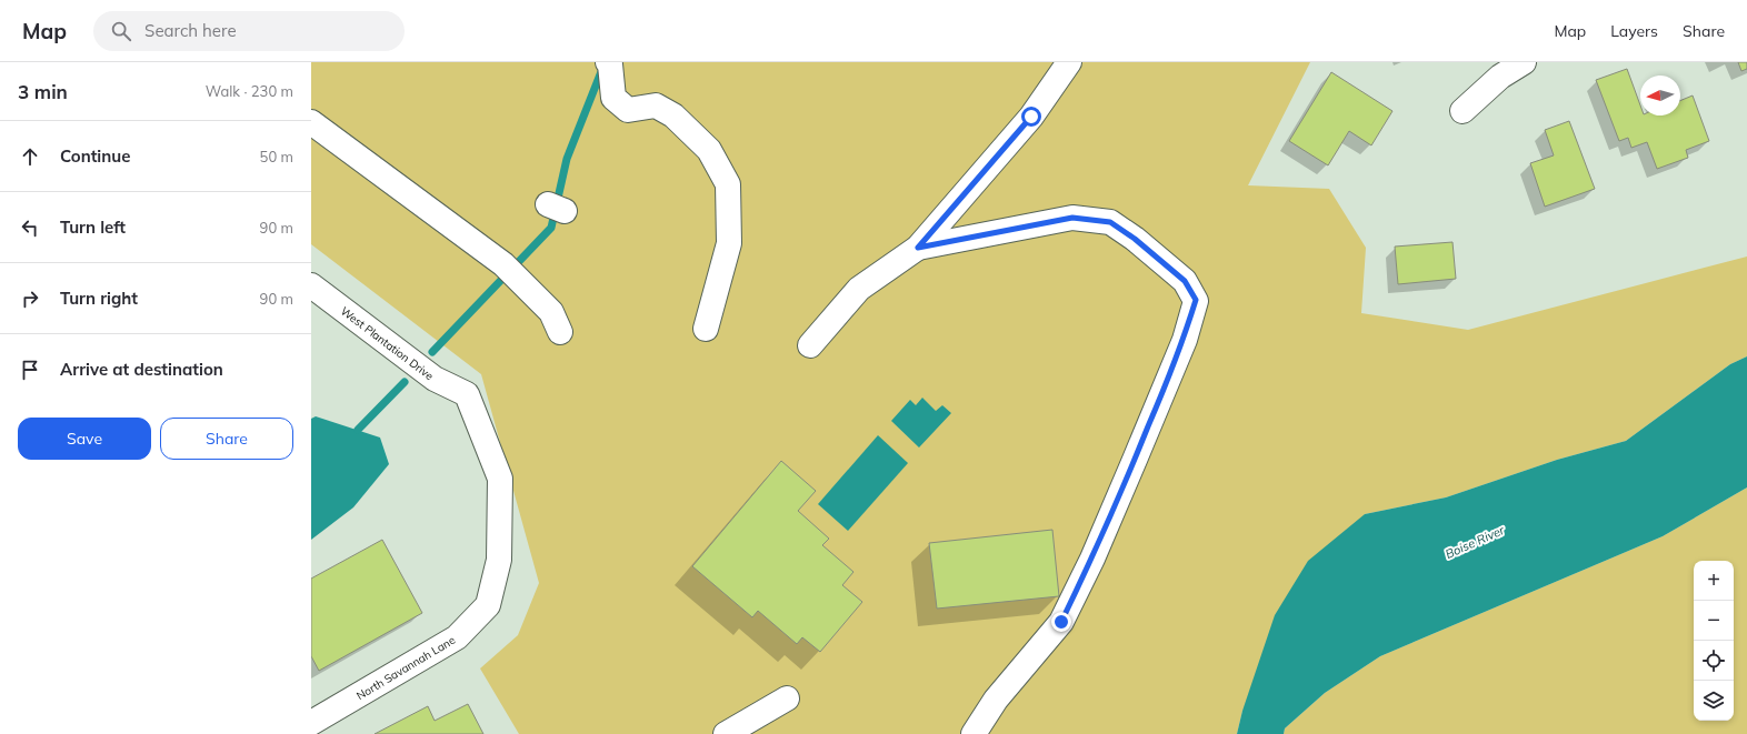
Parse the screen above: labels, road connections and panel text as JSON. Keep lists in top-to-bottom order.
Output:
{
  "streets": {
    "street": ["West Plantation Drive", "North Savannah Lane"]
  },
  "crossings": [
    ["West Plantation Drive", "North Savannah Lane"]
  ],
  "water": ["Boise River"],
  "north": "left",
  "page": {
    "header": "Map",
    "search": "Search here",
    "nav": ["Map", "Layers", "Share"],
    "heading": ["3 min", "Walk · 230 m"],
    "list": [
      ["Continue", "50 m"],
      ["Turn left", "90 m"],
      ["Turn right", "90 m"],
      "Arrive at destination"
    ],
    "buttons": ["Save", "Share"],
    "map_buttons": ["+", "−"]
  }
}
